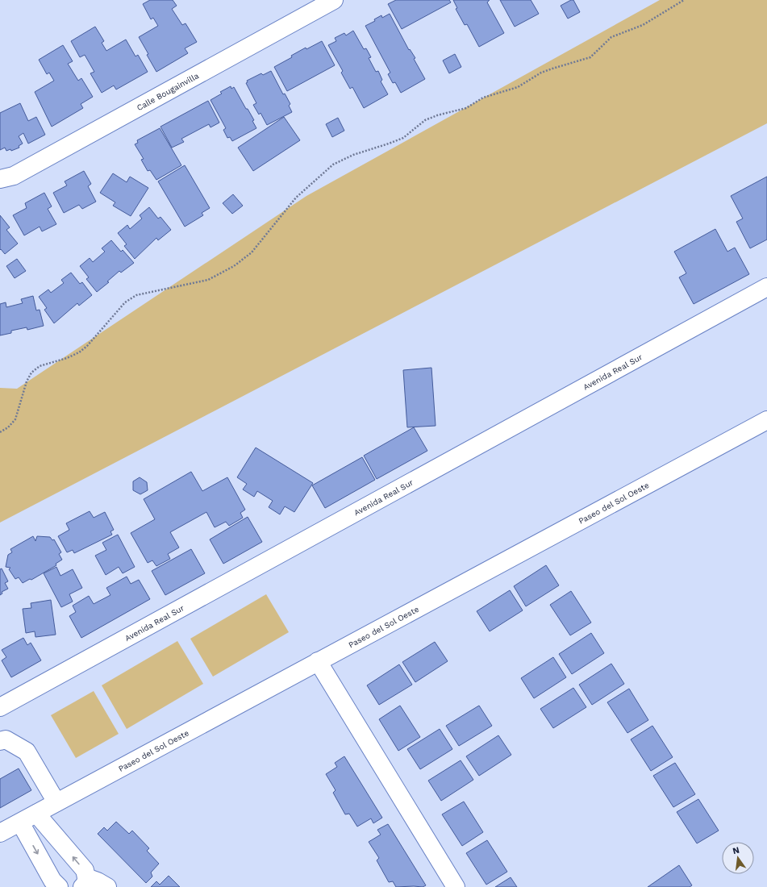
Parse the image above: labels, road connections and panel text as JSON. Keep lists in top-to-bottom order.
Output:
{
  "streets": {
    "street": ["Calle Bougainvilla", "Avenida Real Sur", "Paseo del Sol Oeste"]
  },
  "north": "top"
}
